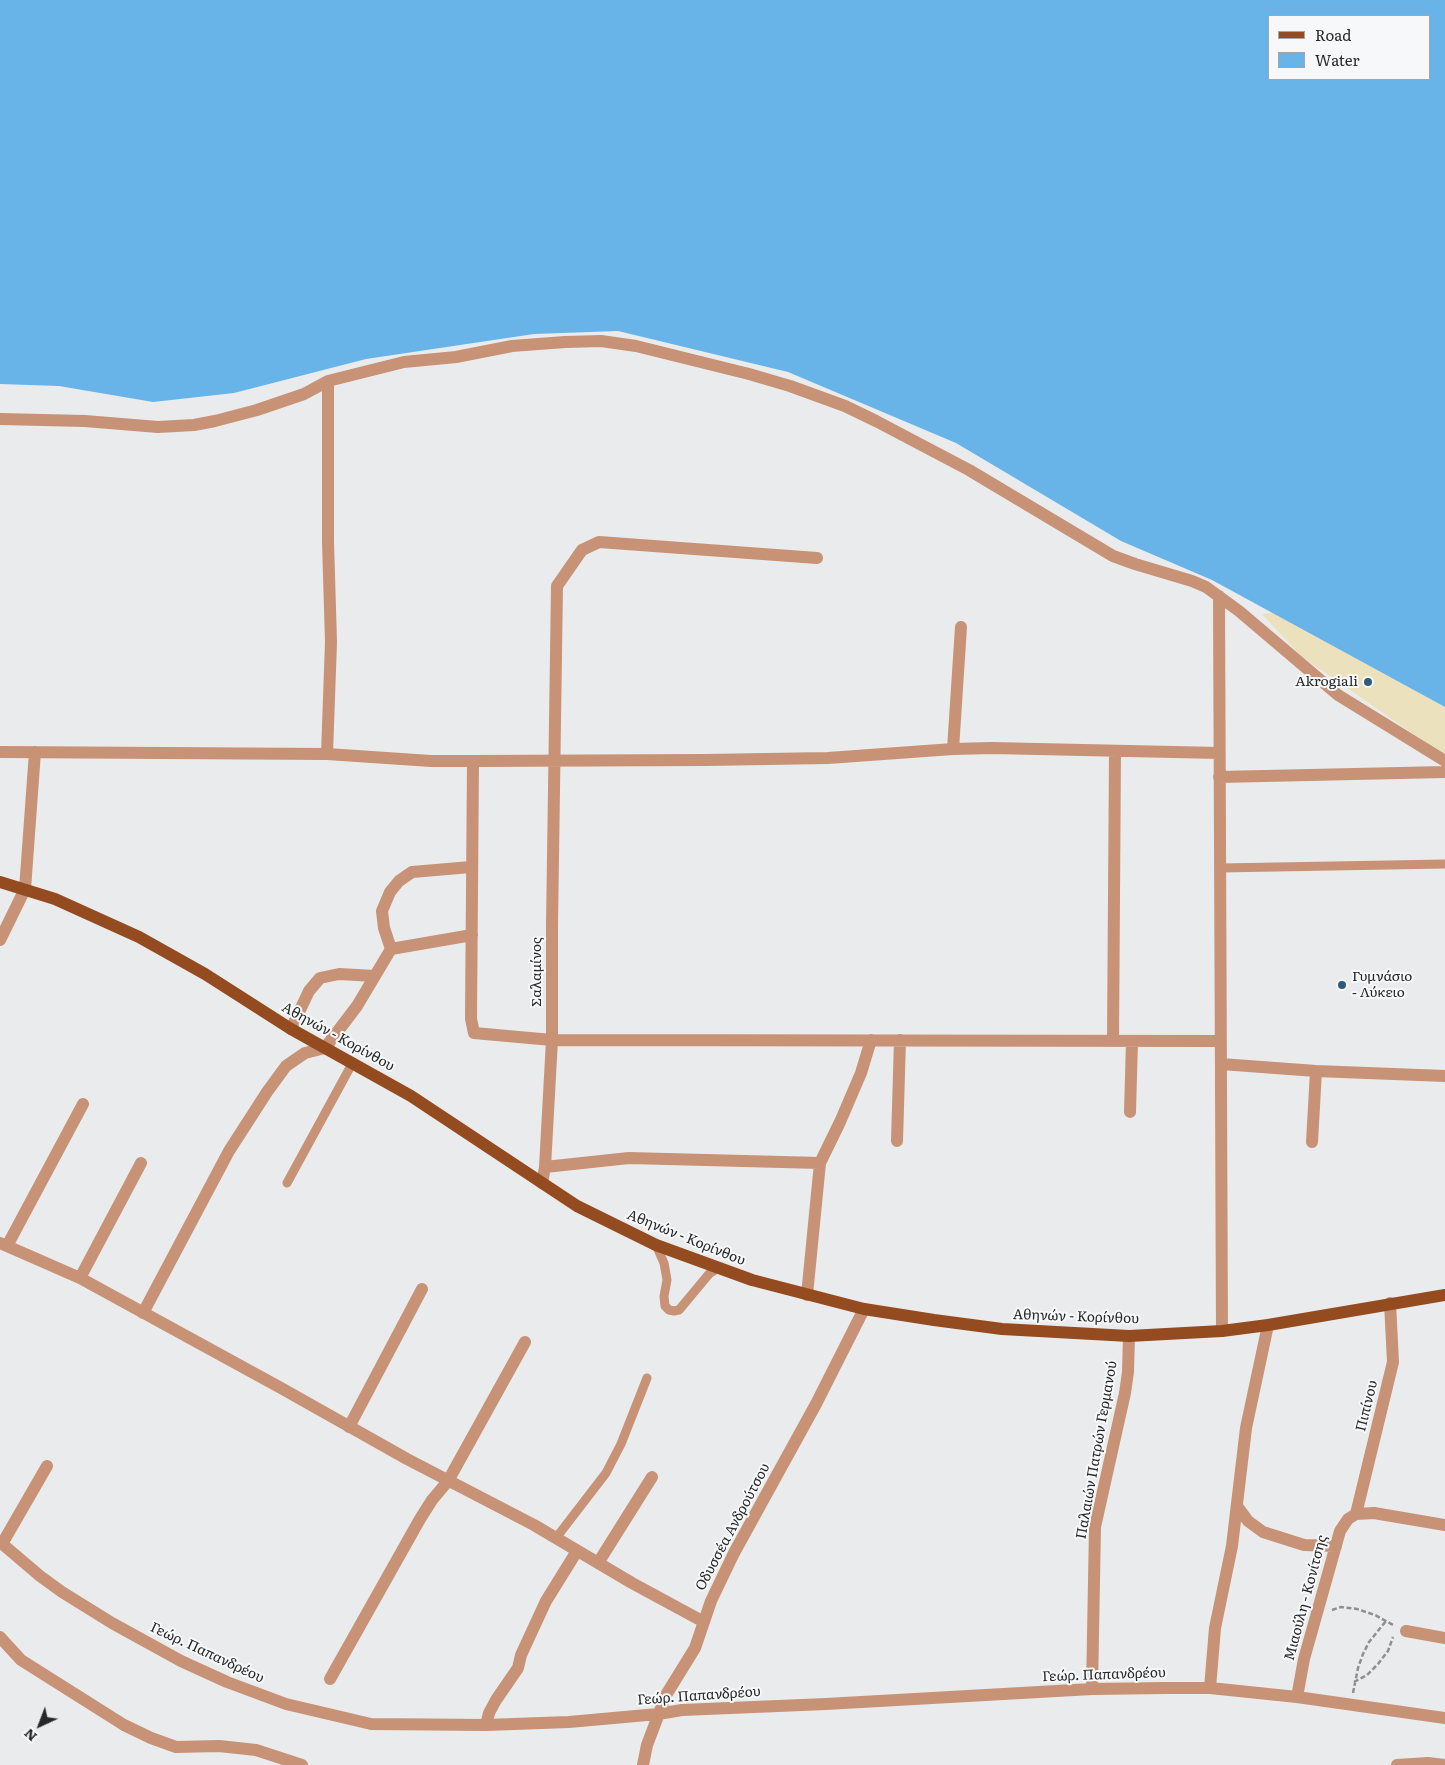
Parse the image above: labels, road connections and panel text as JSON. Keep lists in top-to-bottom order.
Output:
{
  "streets": {
    "main road": ["Αθηνών - Κορίνθου"],
    "street": [
      "Σαλαμίνος",
      "Πιπίνου",
      "Παλαιών Πατρών Γερμανού",
      "Οδυσσέα Ανδρούτσου",
      "Μιαούλη - Κονίτσης",
      "Γεώρ. Παπανδρέου"
    ]
  },
  "crossings": [
    ["Σαλαμίνος", "Αθηνών - Κορίνθου"],
    ["Αθηνών - Κορίνθου", "Πιπίνου"],
    ["Αθηνών - Κορίνθου", "Παλαιών Πατρών Γερμανού"],
    ["Αθηνών - Κορίνθου", "Οδυσσέα Ανδρούτσου"],
    ["Πιπίνου", "Μιαούλη - Κονίτσης"],
    ["Παλαιών Πατρών Γερμανού", "Γεώρ. Παπανδρέου"],
    ["Οδυσσέα Ανδρούτσου", "Γεώρ. Παπανδρέου"],
    ["Μιαούλη - Κονίτσης", "Γεώρ. Παπανδρέου"]
  ],
  "places": ["Akrogiali", "Γυμνάσιο - Λύκειο"],
  "legend": ["Road", "Water"],
  "north": "bottom left"
}
